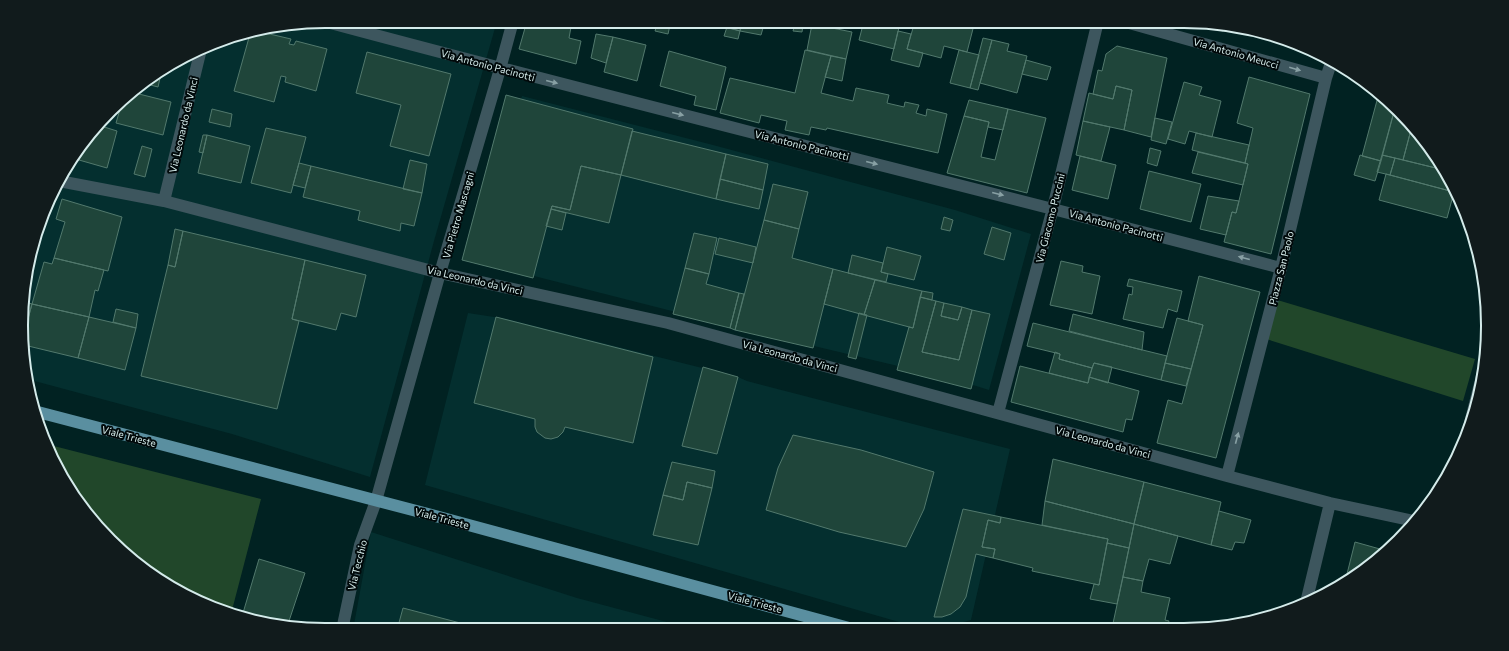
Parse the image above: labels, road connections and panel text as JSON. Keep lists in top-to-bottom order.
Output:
{
  "streets": {
    "main road": ["Viale Trieste"],
    "street": [
      "Via Antonio Meucci",
      "Via Antonio Pacinotti",
      "Via Leonardo da Vinci",
      "Via Pietro Mascagni",
      "Via Giacomo Puccini",
      "Piazza San Paolo",
      "Via Tecchio"
    ]
  },
  "crossings": [
    ["Via Antonio Meucci", "Piazza San Paolo"],
    ["Via Antonio Pacinotti", "Via Pietro Mascagni"],
    ["Via Antonio Pacinotti", "Via Giacomo Puccini"],
    ["Via Antonio Pacinotti", "Piazza San Paolo"],
    ["Via Leonardo da Vinci", "Via Pietro Mascagni"],
    ["Via Leonardo da Vinci", "Via Giacomo Puccini"],
    ["Via Leonardo da Vinci", "Piazza San Paolo"],
    ["Via Pietro Mascagni", "Viale Trieste"],
    ["Via Pietro Mascagni", "Via Tecchio"],
    ["Viale Trieste", "Via Tecchio"]
  ],
  "one_way": ["Via Antonio Meucci", "Piazza San Paolo"]
}
